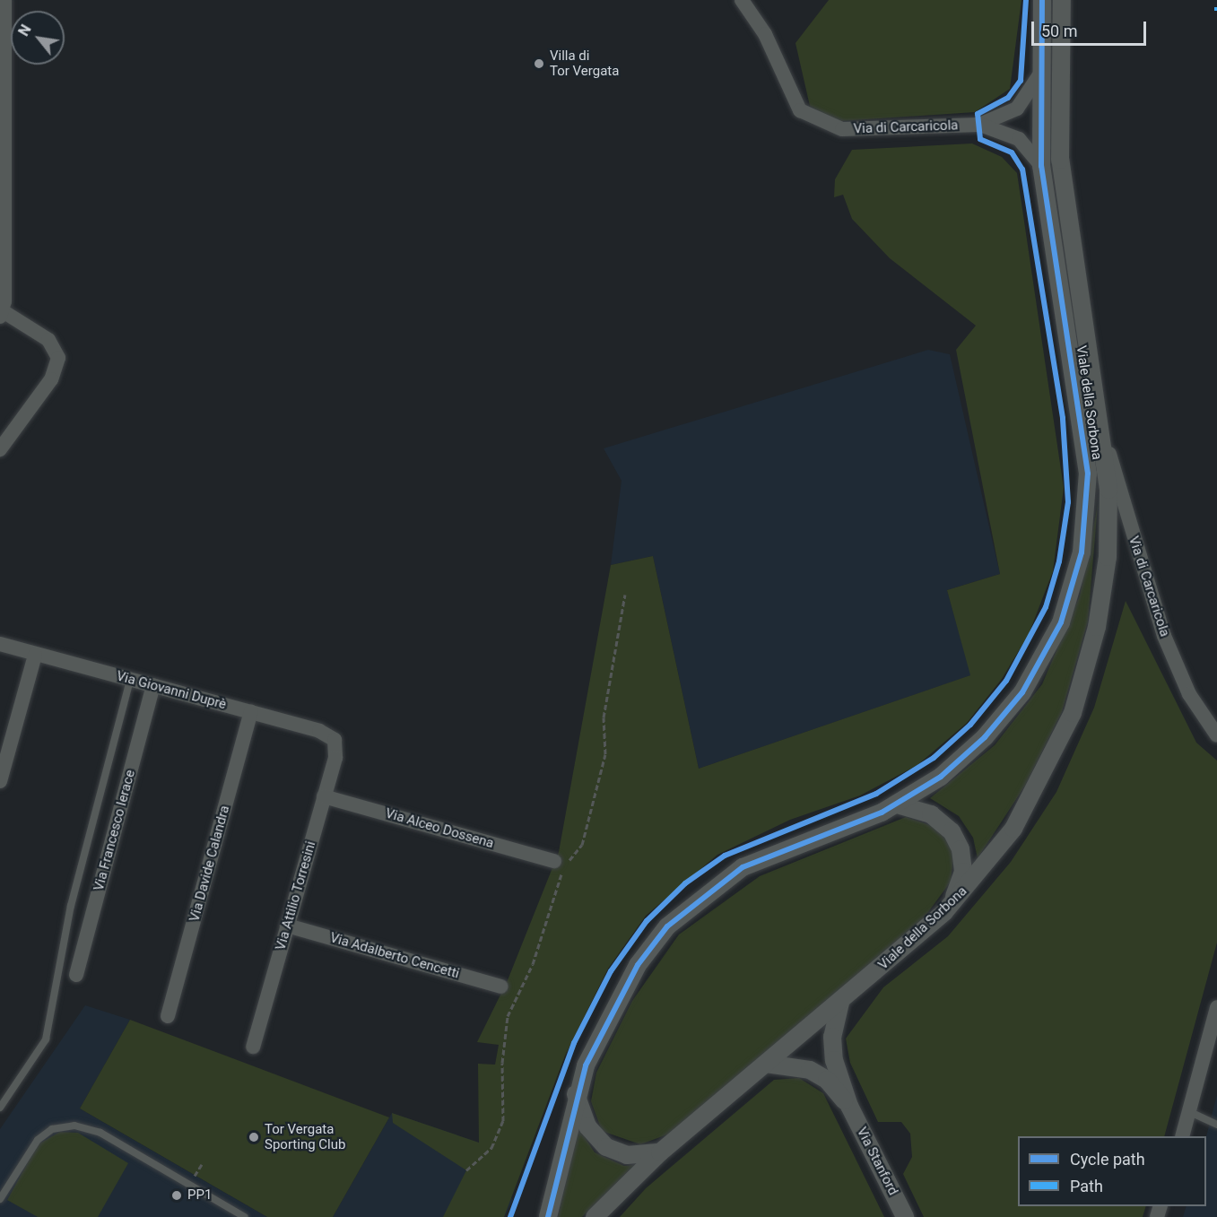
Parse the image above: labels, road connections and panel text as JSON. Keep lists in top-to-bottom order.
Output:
{
  "streets": {
    "street": [
      "Via di Carcaricola",
      "Viale della Sorbona",
      "Via Giovanni Duprè",
      "Via Alceo Dossena",
      "Via Francesco Ierace",
      "Via Davide Calandra",
      "Via Attilio Torresini",
      "Via Adalberto Cencetti",
      "Via Stanford"
    ]
  },
  "crossings": [
    ["Via di Carcaricola", "Viale della Sorbona"],
    ["Viale della Sorbona", "Via Stanford"],
    ["Via Giovanni Duprè", "Via Francesco Ierace"],
    ["Via Giovanni Duprè", "Via Davide Calandra"],
    ["Via Giovanni Duprè", "Via Attilio Torresini"],
    ["Via Alceo Dossena", "Via Attilio Torresini"],
    ["Via Attilio Torresini", "Via Adalberto Cencetti"]
  ],
  "places": ["Villa di Tor Vergata", "Tor Vergata Sporting Club", "PP1"],
  "legend": ["Cycle path", "Path"],
  "scale_bar": "50 m",
  "north": "top left"
}
